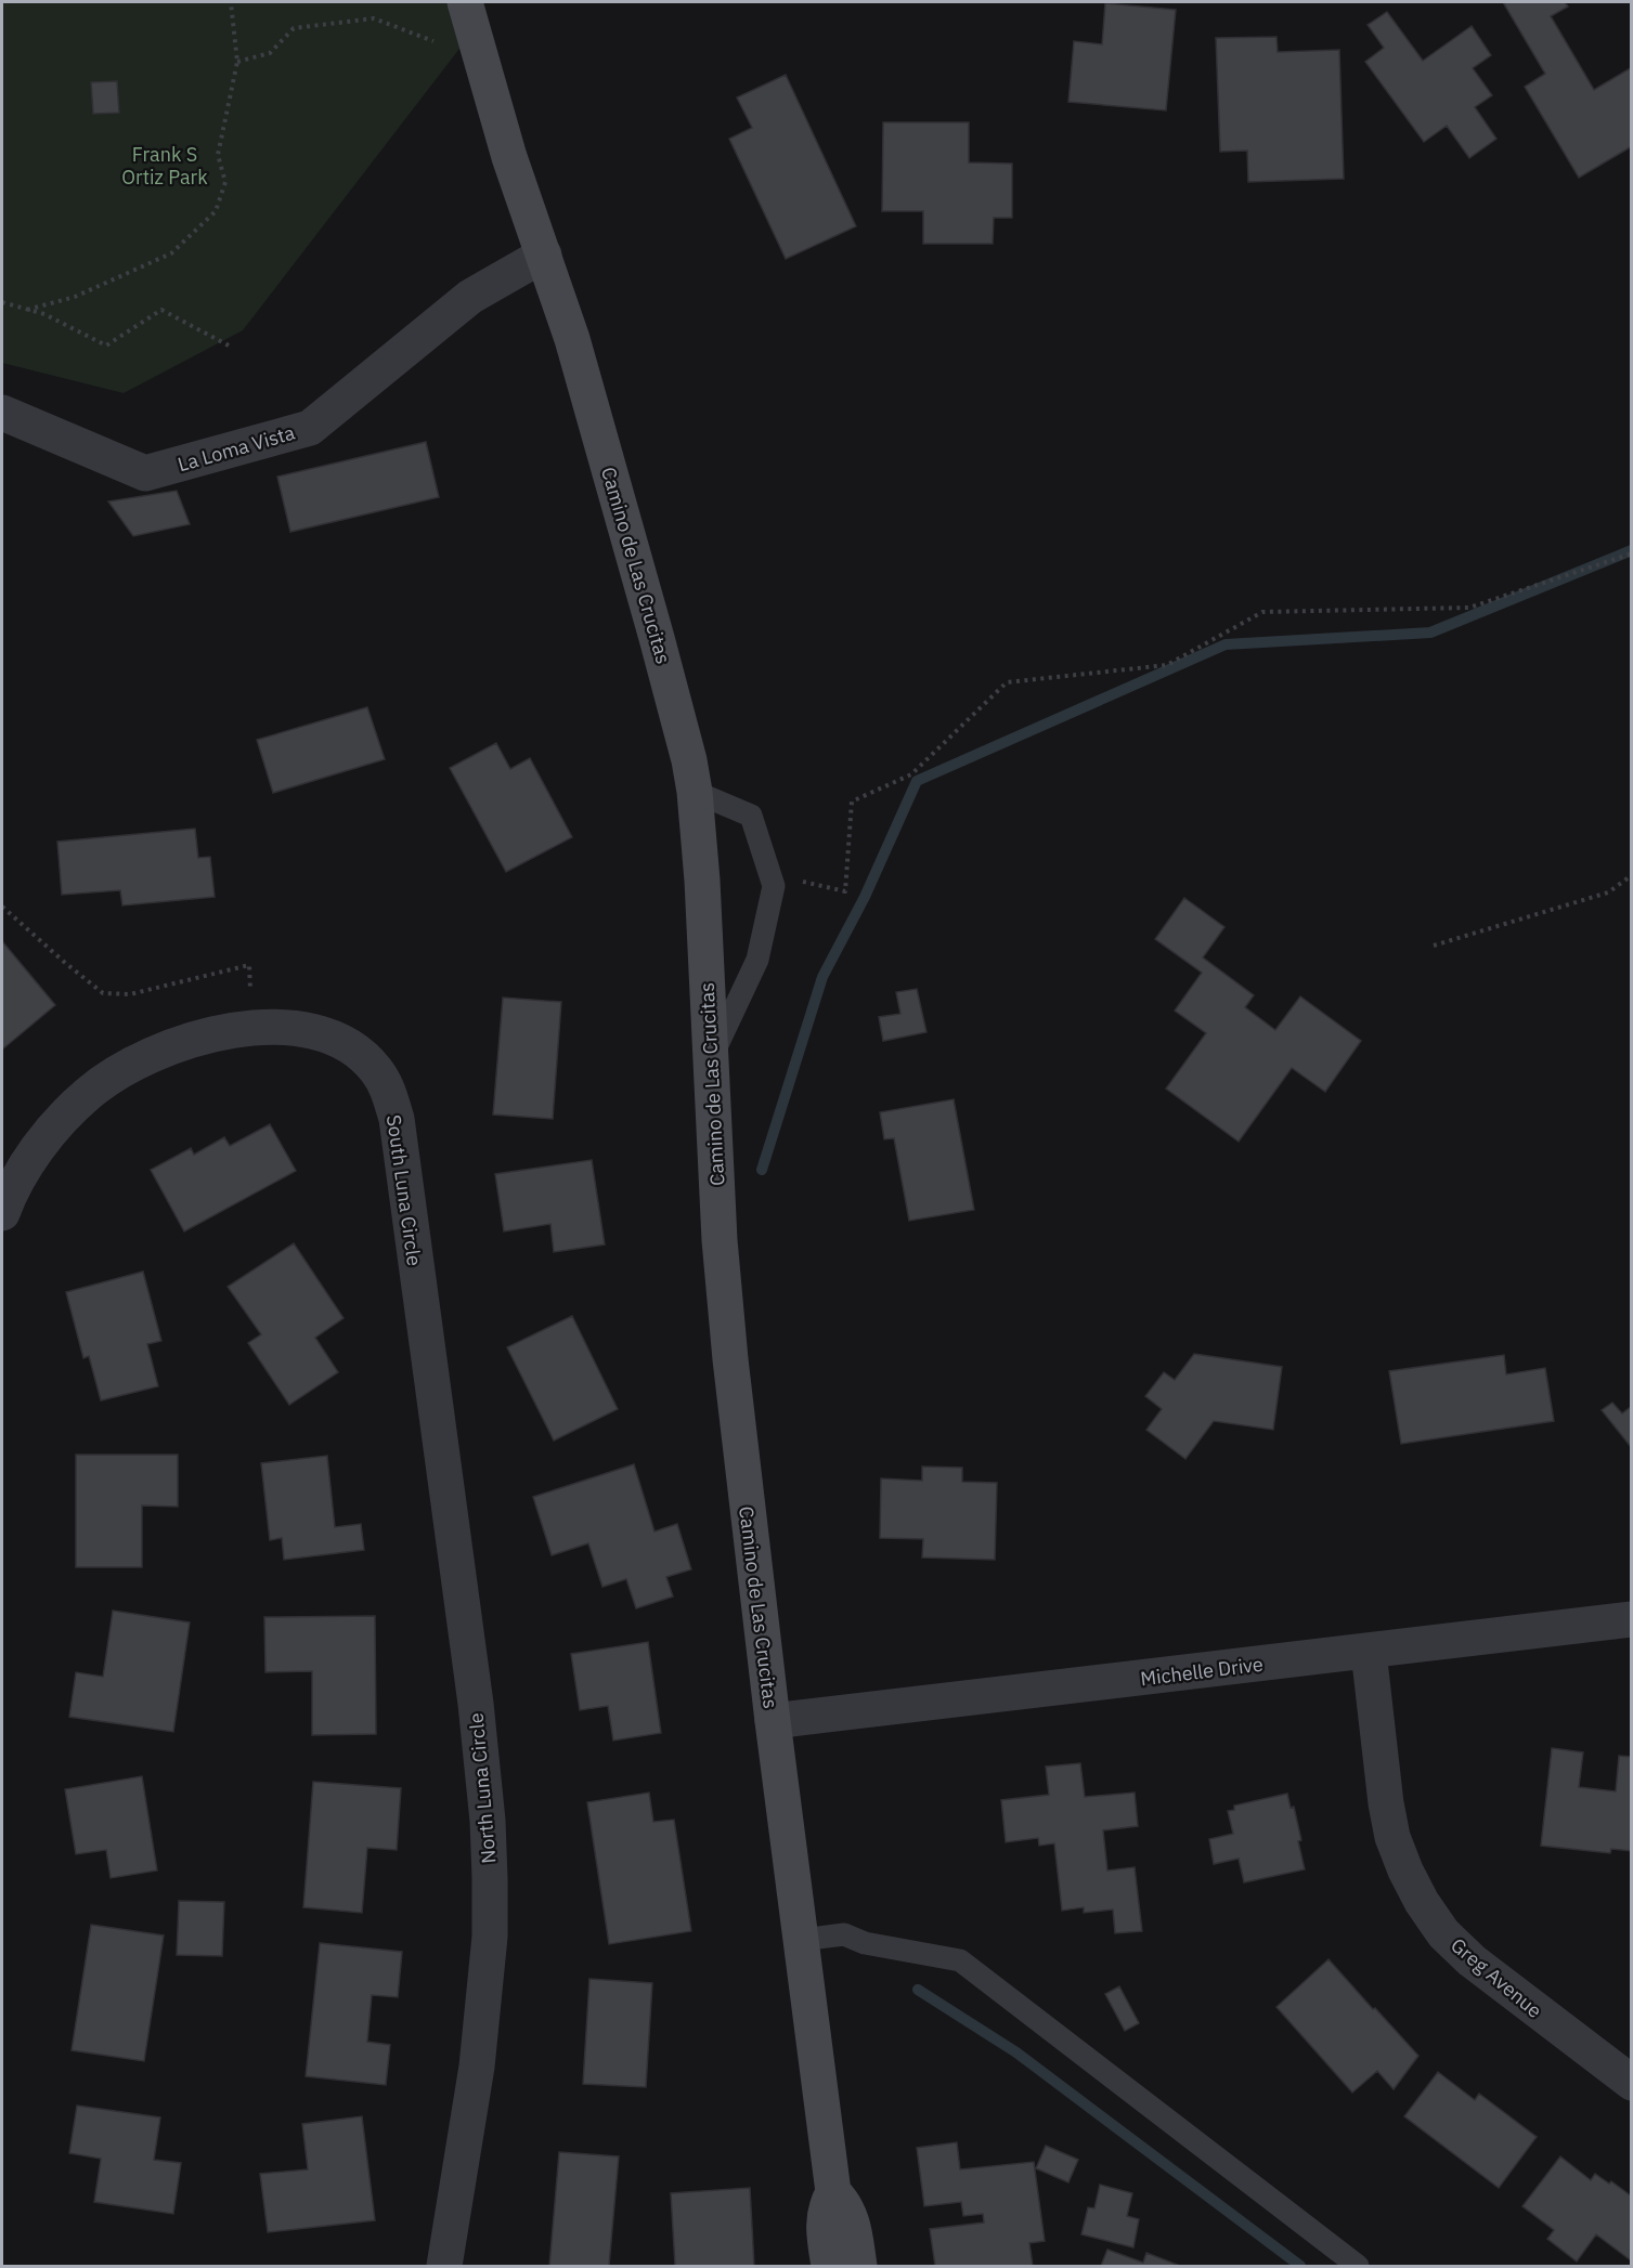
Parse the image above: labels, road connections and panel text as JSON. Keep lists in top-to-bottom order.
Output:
{
  "streets": {
    "street": [
      "La Loma Vista",
      "Camino de Las Crucitas",
      "South Luna Circle",
      "Michelle Drive",
      "North Luna Circle",
      "Greg Avenue"
    ]
  },
  "crossings": [
    ["La Loma Vista", "Camino de Las Crucitas"],
    ["Camino de Las Crucitas", "Michelle Drive"],
    ["South Luna Circle", "North Luna Circle"],
    ["Michelle Drive", "Greg Avenue"]
  ],
  "parks": ["Frank S Ortiz Park"]
}
